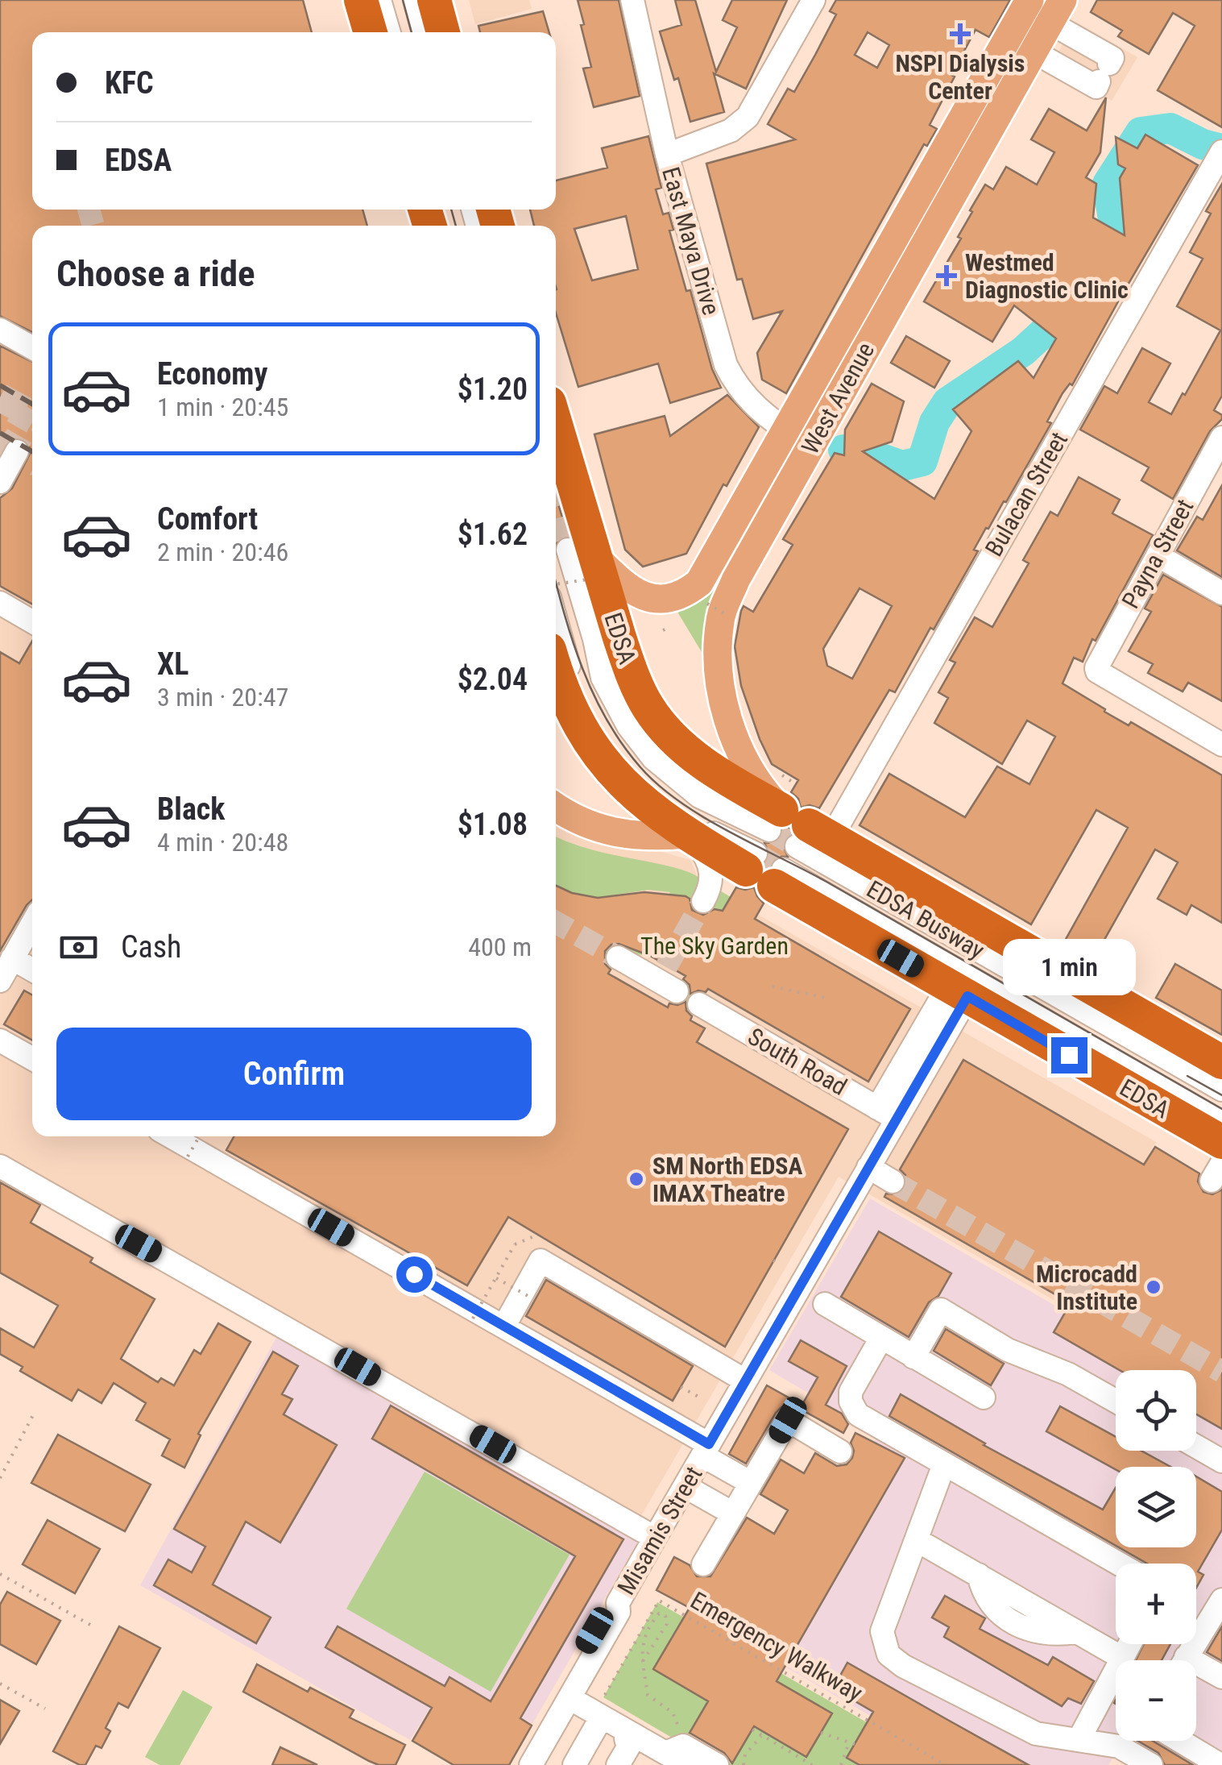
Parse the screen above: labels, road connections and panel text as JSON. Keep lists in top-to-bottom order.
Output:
{
  "streets": {
    "highway": ["EDSA"],
    "main road": ["West Avenue"],
    "street": [
      "East Maya Drive",
      "Bulacan Street",
      "Payna Street",
      "EDSA Busway",
      "South Road",
      "Misamis Street"
    ],
    "path": ["Emergency Walkway"]
  },
  "crossings": [
    ["East Maya Drive", "West Avenue"],
    ["West Avenue", "Bulacan Street"],
    ["West Avenue", "EDSA"],
    ["West Avenue", "EDSA Busway"],
    ["Bulacan Street", "EDSA"],
    ["Bulacan Street", "EDSA Busway"],
    ["EDSA", "EDSA Busway"],
    ["EDSA", "Misamis Street"],
    ["South Road", "Misamis Street"]
  ],
  "parks": ["The Sky Garden"],
  "places": {
    "health": ["NSPI Dialysis Center", "Westmed Diagnostic Clinic"],
    "other": ["SM North EDSA IMAX Theatre", "Microcadd Institute"]
  },
  "page": {
    "banner": ["KFC", "EDSA"],
    "heading": "Choose a ride",
    "list": [
      {
        "name": "Economy",
        "note": "1 min · 20:45",
        "value": "$1.20"
      },
      {
        "name": "Comfort",
        "note": "2 min · 20:46",
        "value": "$1.62"
      },
      {
        "name": "XL",
        "note": "3 min · 20:47",
        "value": "$2.04"
      },
      {
        "name": "Black",
        "note": "4 min · 20:48",
        "value": "$1.08"
      }
    ],
    "pay": ["Cash", "400 m"],
    "bubble": "1 min",
    "buttons": "Confirm",
    "map_buttons": ["+", "−"]
  }
}
